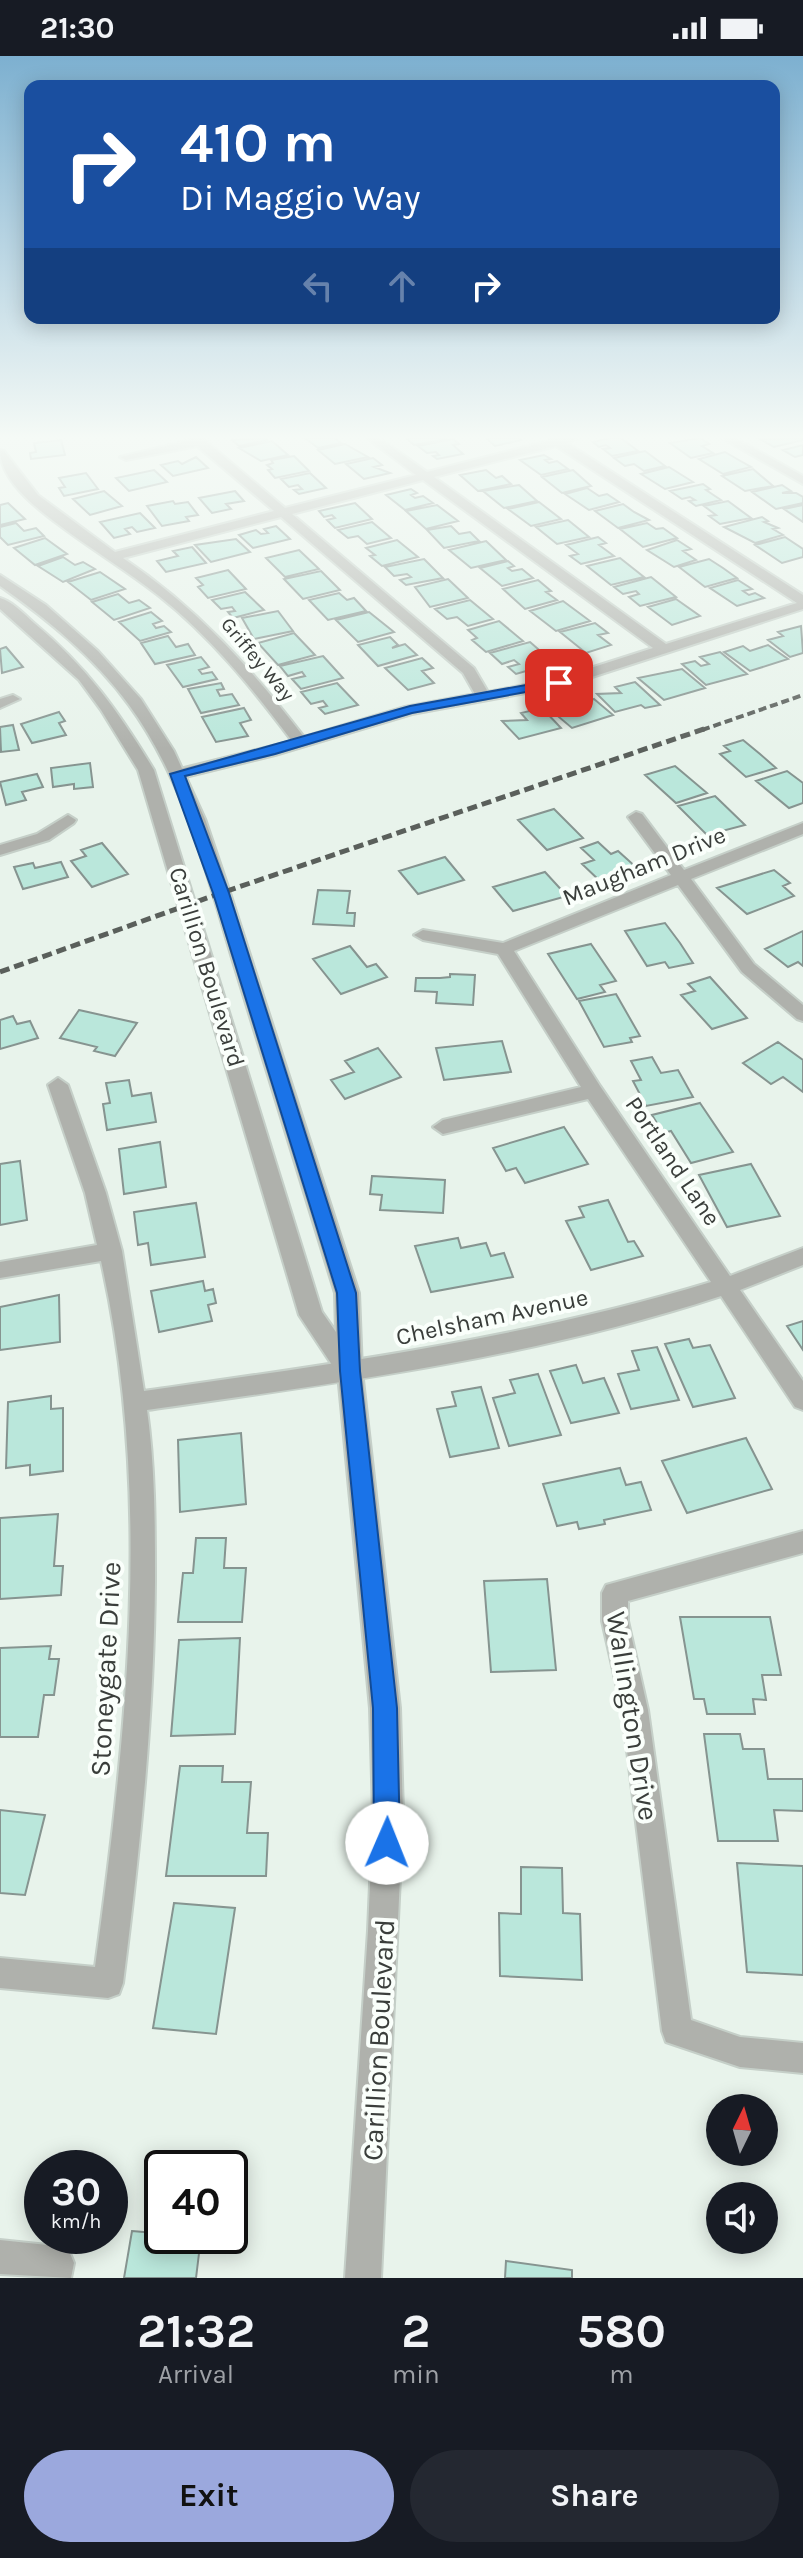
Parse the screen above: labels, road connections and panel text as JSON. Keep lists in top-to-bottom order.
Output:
{
  "streets": {
    "street": [
      "Griffey Way",
      "Maugham Drive",
      "Carillion Boulevard",
      "Portland Lane",
      "Chelsham Avenue",
      "Stoneygate Drive",
      "Wallington Drive"
    ]
  },
  "crossings": [
    ["Maugham Drive", "Portland Lane"],
    ["Carillion Boulevard", "Chelsham Avenue"],
    ["Portland Lane", "Chelsham Avenue"],
    ["Chelsham Avenue", "Stoneygate Drive"]
  ],
  "north": "top",
  "page": {
    "status": "21:30",
    "turn": ["410 m", "Di Maggio Way"],
    "speed": "30 km/h",
    "limit": "40",
    "eta": [
      "21:32",
      "Arrival",
      "2",
      "min",
      "580",
      "m"
    ],
    "buttons": ["Exit", "Share"]
  }
}
